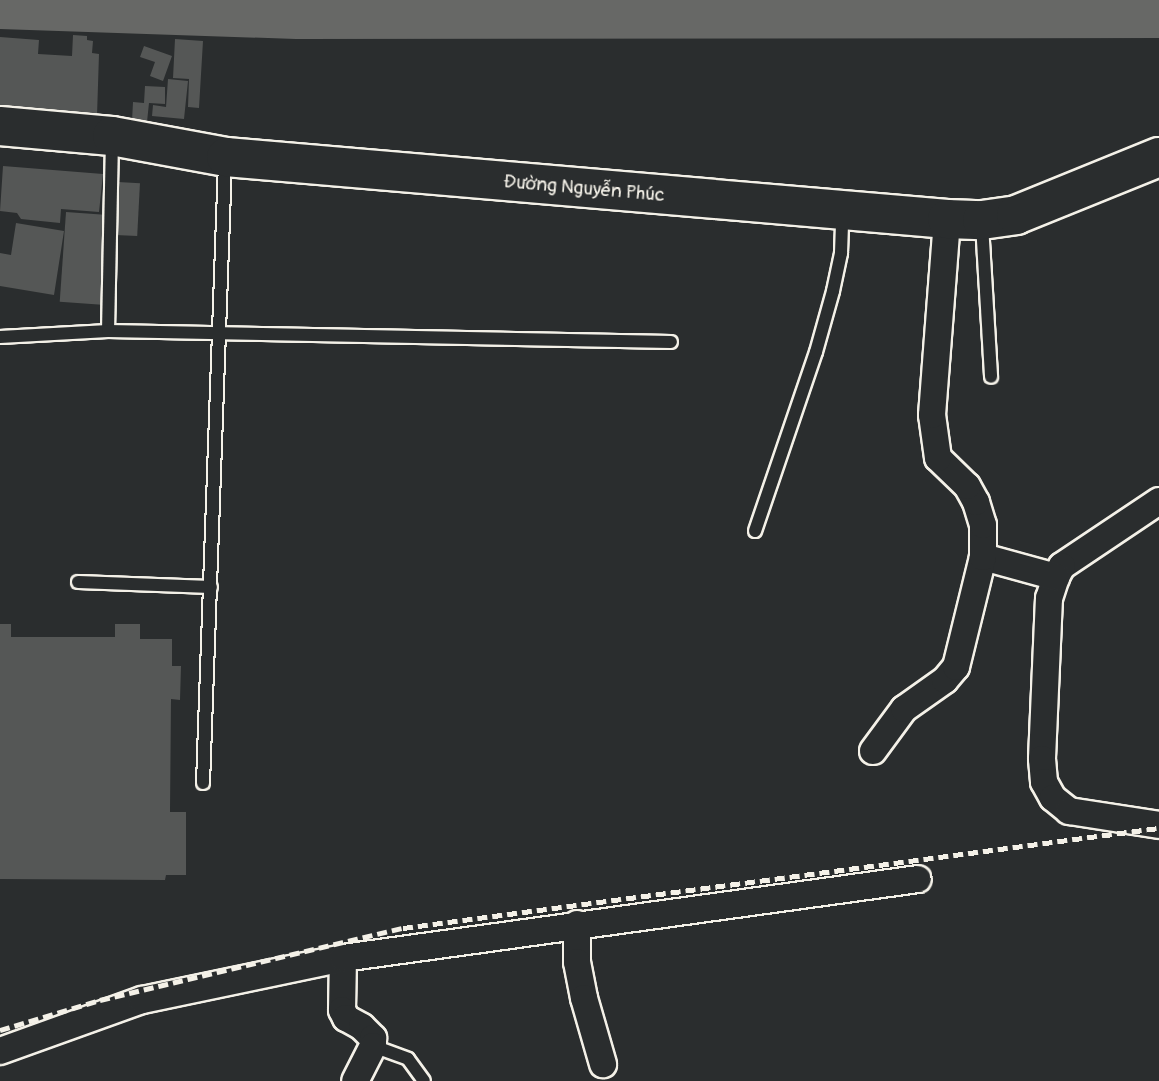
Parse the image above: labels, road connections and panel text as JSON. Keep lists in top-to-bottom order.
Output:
{
  "streets": {
    "main road": ["Đường Nguyễn Phúc"]
  }
}
